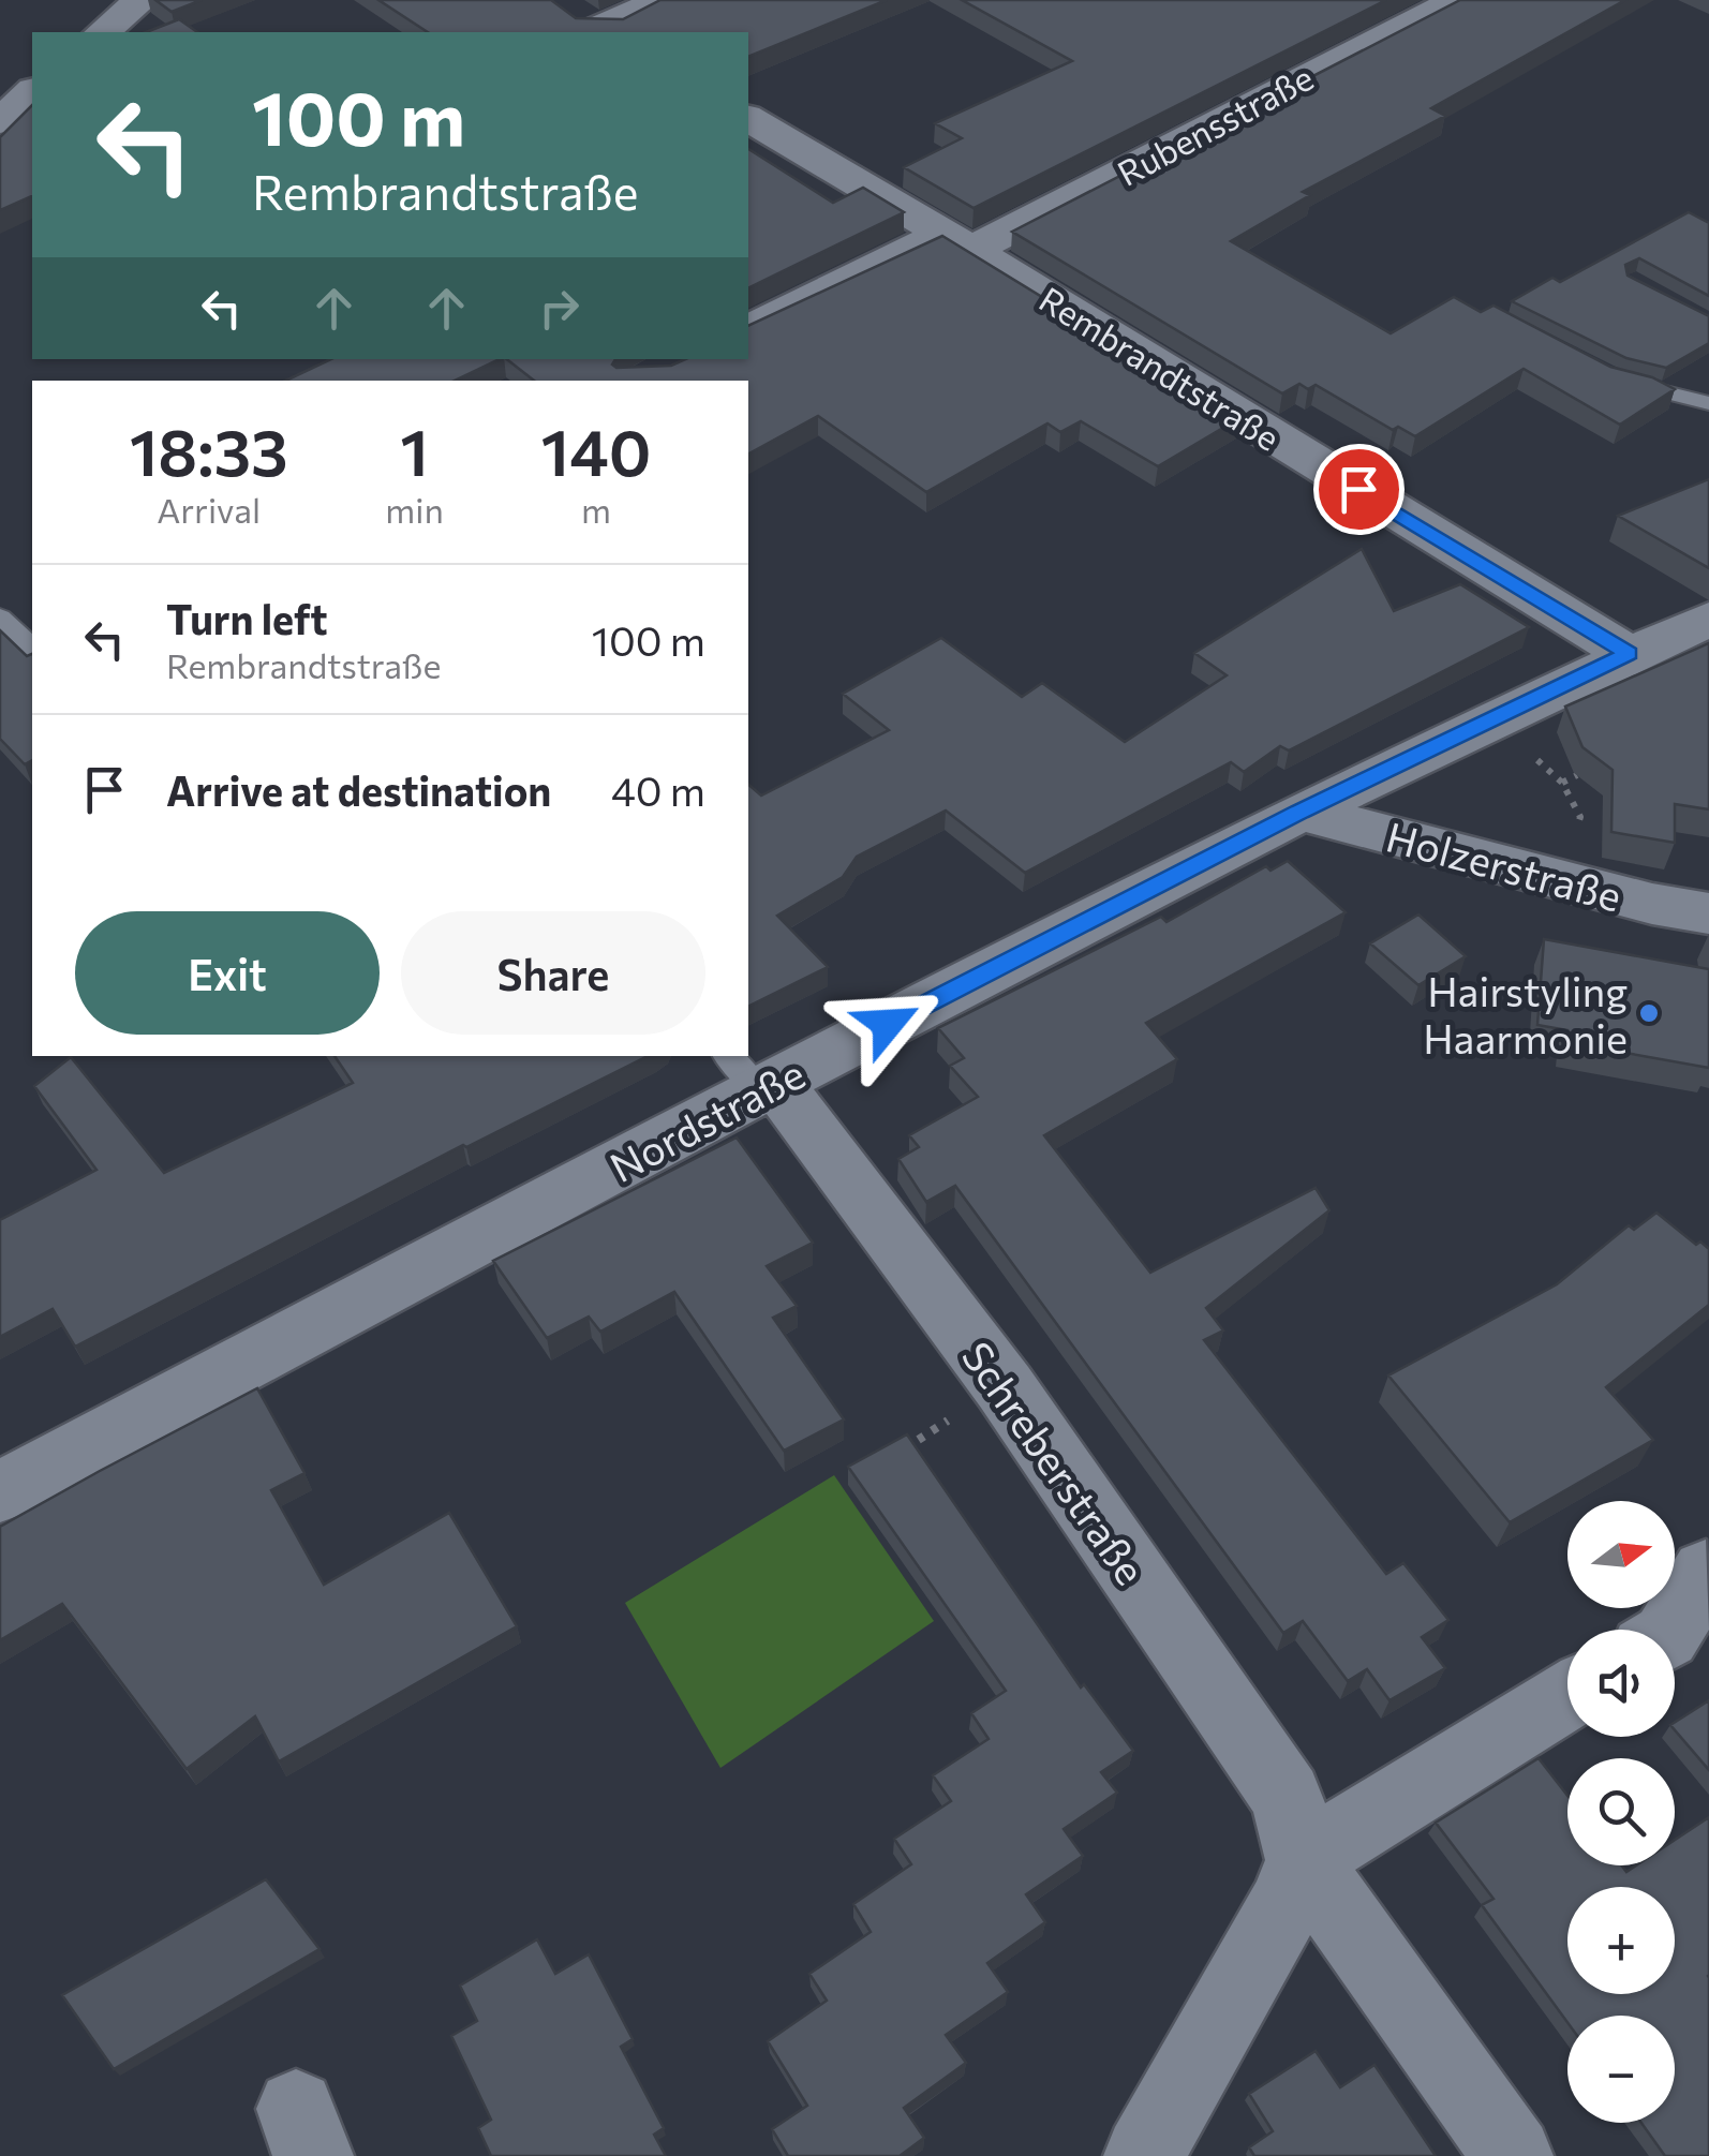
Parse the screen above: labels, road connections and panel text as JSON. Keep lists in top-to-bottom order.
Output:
{
  "streets": {
    "street": [
      "Rubensstraße",
      "Rembrandtstraße",
      "Holzerstraße",
      "Nordstraße",
      "Schreberstraße"
    ]
  },
  "crossings": [
    ["Rubensstraße", "Rembrandtstraße"],
    ["Rembrandtstraße", "Nordstraße"],
    ["Holzerstraße", "Nordstraße"],
    ["Nordstraße", "Schreberstraße"]
  ],
  "places": ["Hairstyling Haarmonie"],
  "north": "right",
  "page": {
    "turn": ["100 m", "Rembrandtstraße"],
    "eta": [
      "18:33",
      "Arrival",
      "1",
      "min",
      "140",
      "m"
    ],
    "list": [
      {
        "name": "Turn left",
        "note": "Rembrandtstraße",
        "value": "100 m"
      },
      {
        "name": "Arrive at destination",
        "value": "40 m"
      }
    ],
    "buttons": ["Exit", "Share"],
    "map_buttons": ["+", "−"]
  }
}
